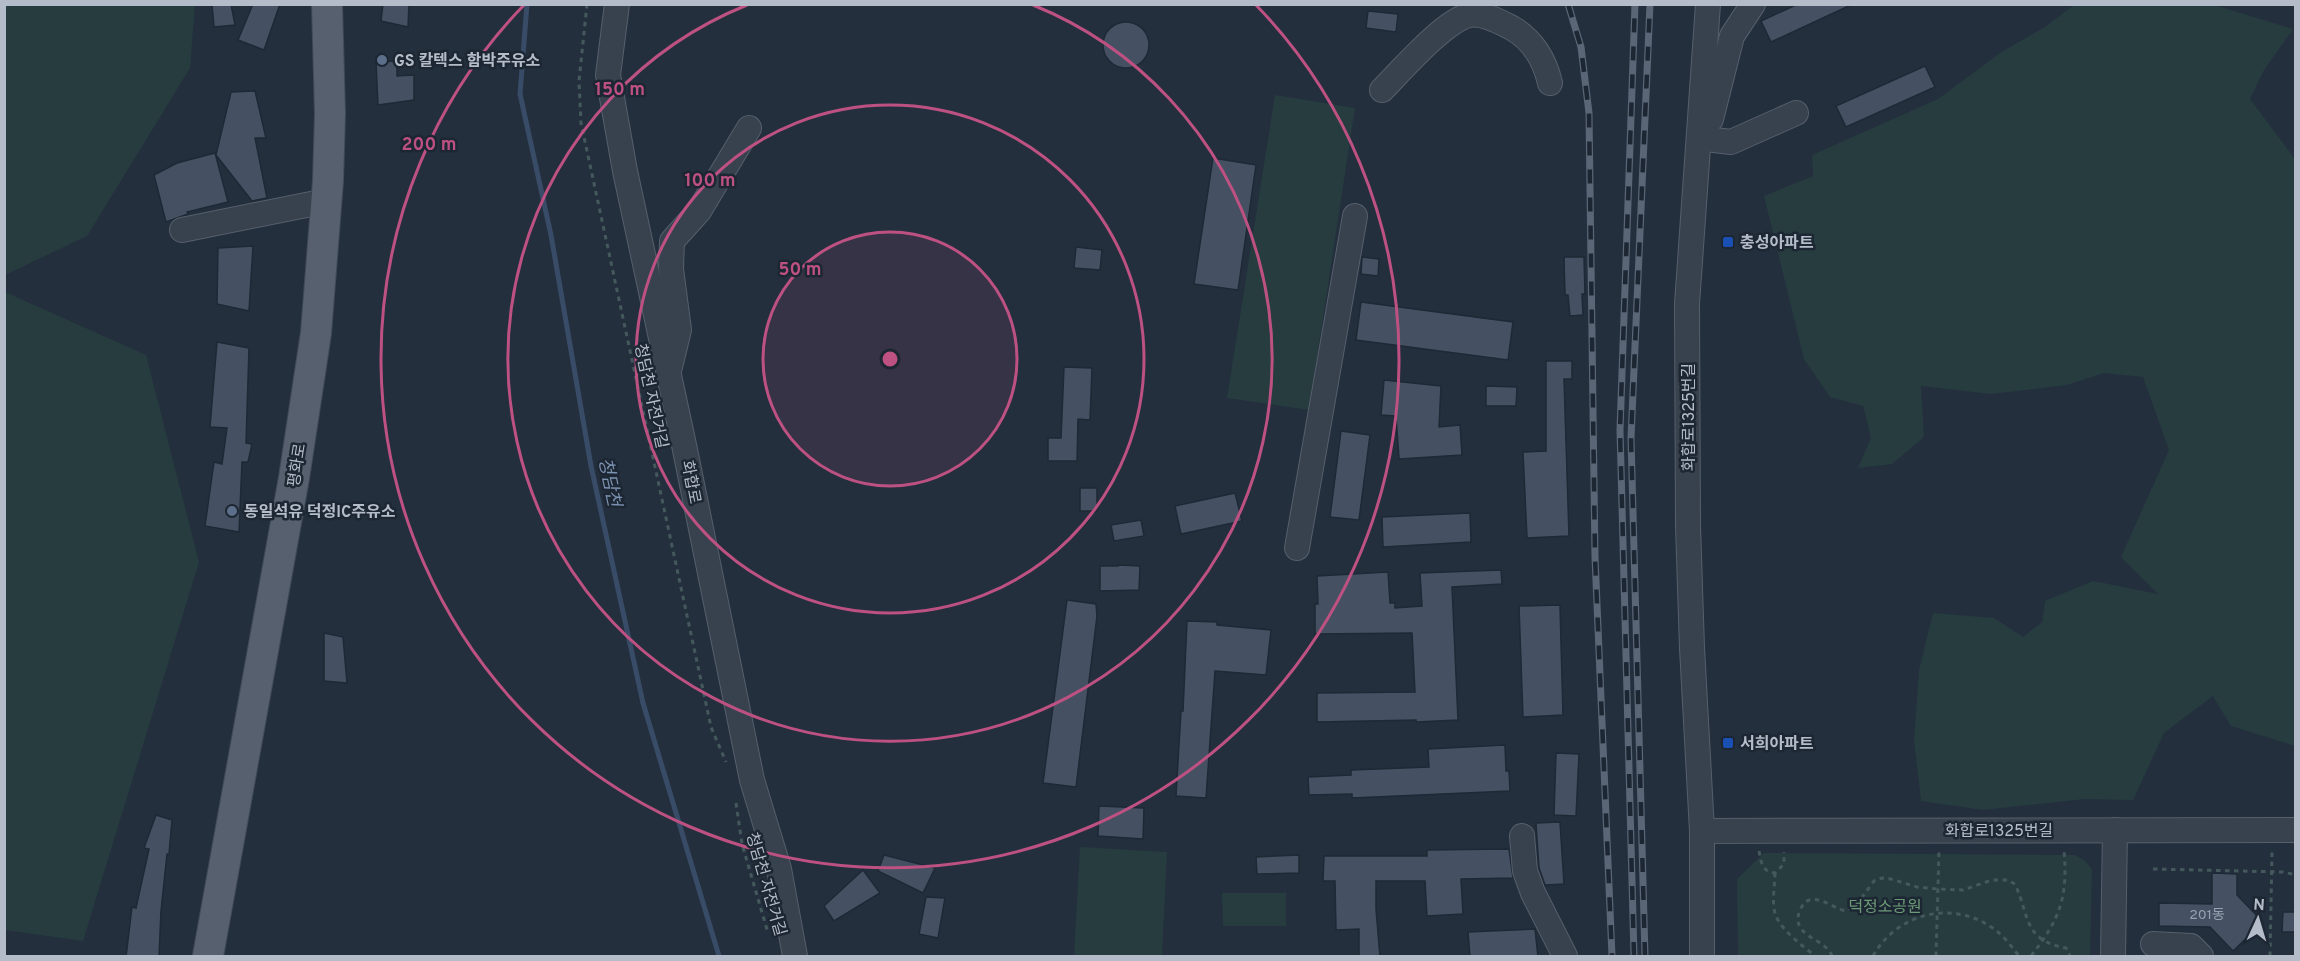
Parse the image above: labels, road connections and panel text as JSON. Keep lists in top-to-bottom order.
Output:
{
  "streets": {
    "main road": ["평화로"],
    "street": ["화합로1325번길", "화합로"],
    "path": ["청담천 자전거길"]
  },
  "water": ["청담천"],
  "parks": ["덕정소공원"],
  "places": {
    "other": ["GS 칼텍스 함박주유소", "동일석유 덕정IC주유소"],
    "transit": ["충성아파트", "서희아파트"]
  },
  "house_numbers": ["201동"],
  "north": "top",
  "rings": [
    "150 m",
    "200 m",
    "100 m",
    "50 m"
  ]
}
